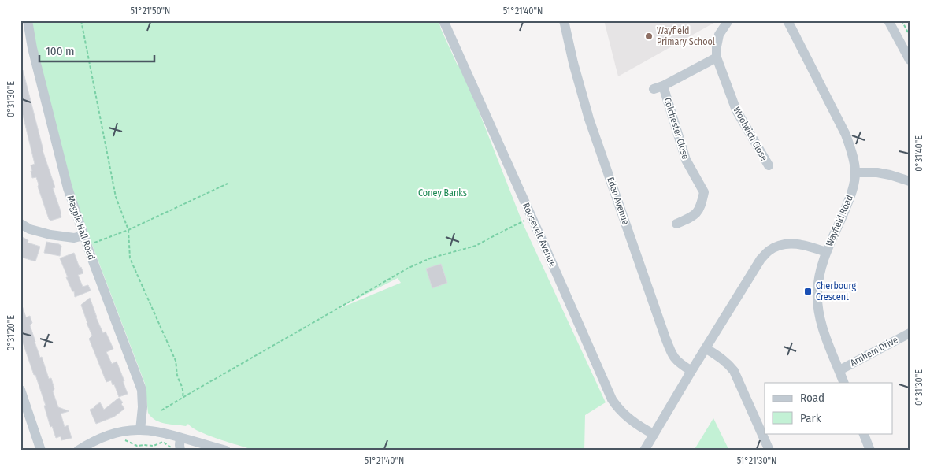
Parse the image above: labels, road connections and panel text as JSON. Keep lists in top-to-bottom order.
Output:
{
  "streets": {
    "street": [
      "Colchester Close",
      "Woolwich Close",
      "Eden Avenue",
      "Wayfield Road",
      "Magpie Hall Road",
      "Roosevelt Avenue",
      "Arnhem Drive"
    ]
  },
  "crossings": [
    ["Colchester Close", "Woolwich Close"],
    ["Wayfield Road", "Arnhem Drive"]
  ],
  "parks": ["Coney Banks"],
  "places": {
    "other": ["Wayfield Primary School"],
    "transit": ["Cherbourg Crescent"]
  },
  "legend": ["Road", "Park"],
  "scale_bar": "100 m",
  "coordinates": [
    "51°21'50\"N",
    "51°21'40\"N",
    "0°31'30\"E",
    "0°31'40\"E",
    "0°31'20\"E",
    "51°21'30\"N"
  ]
}
